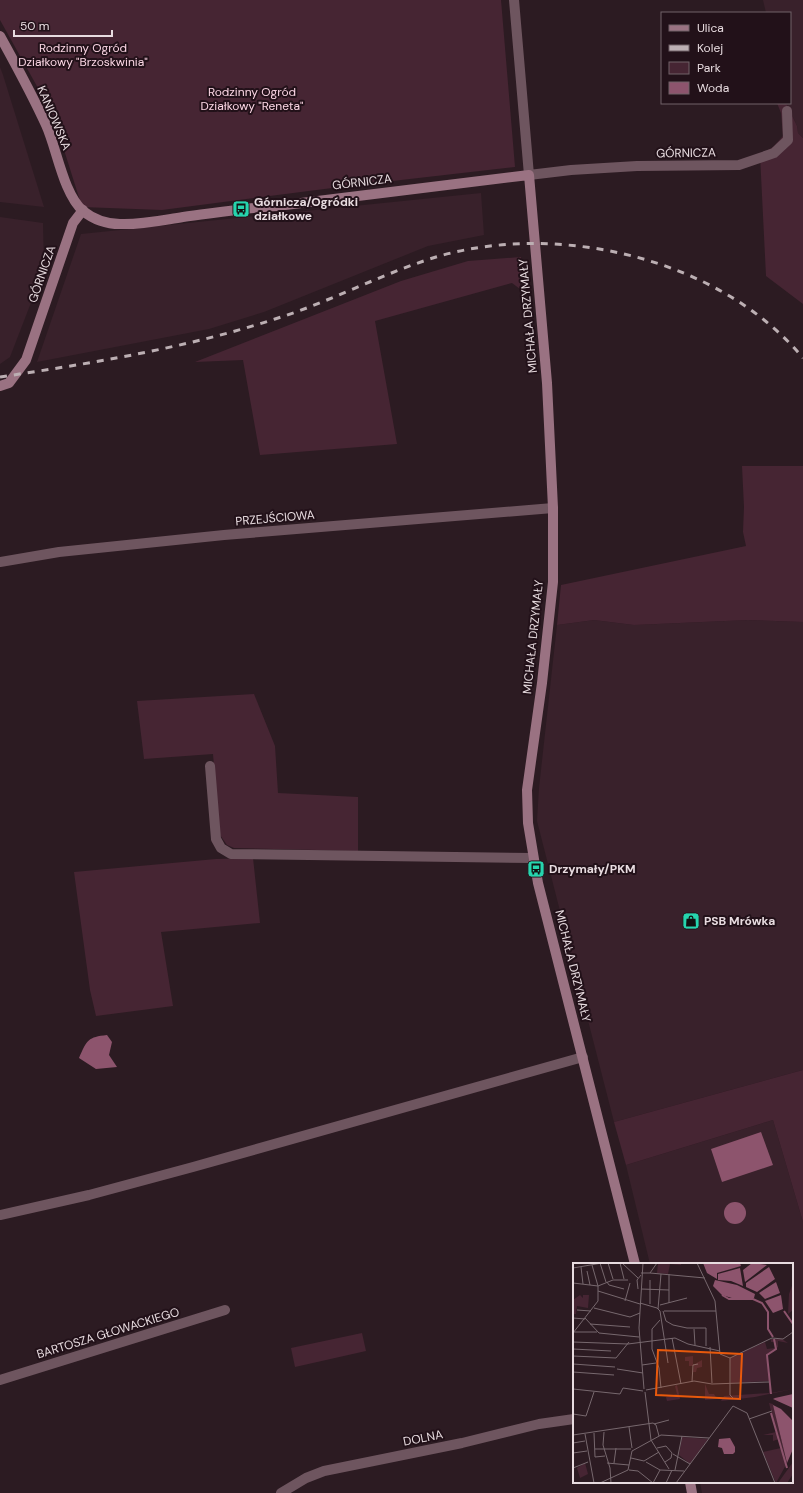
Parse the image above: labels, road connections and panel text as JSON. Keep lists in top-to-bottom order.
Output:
{
  "streets": {
    "street": [
      "KANIOWSKA",
      "GÓRNICZA",
      "MICHAŁA DRZYMAŁY",
      "PRZEJŚCIOWA",
      "BARTOSZA GŁOWACKIEGO",
      "DOLNA"
    ]
  },
  "crossings": [
    ["KANIOWSKA", "GÓRNICZA"],
    ["GÓRNICZA", "MICHAŁA DRZYMAŁY"],
    ["MICHAŁA DRZYMAŁY", "PRZEJŚCIOWA"]
  ],
  "parks": ["Rodzinny Ogród Działkowy \"Brzoskwinia\"", "Rodzinny Ogród Działkowy \"Reneta\""],
  "places": {
    "bus stop": ["Górnicza/Ogródki działkowe", "Drzymały/PKM"],
    "shop": ["PSB Mrówka"]
  },
  "legend": [
    "Ulica",
    "Kolej",
    "Park",
    "Woda"
  ],
  "scale_bar": "50 m"
}
